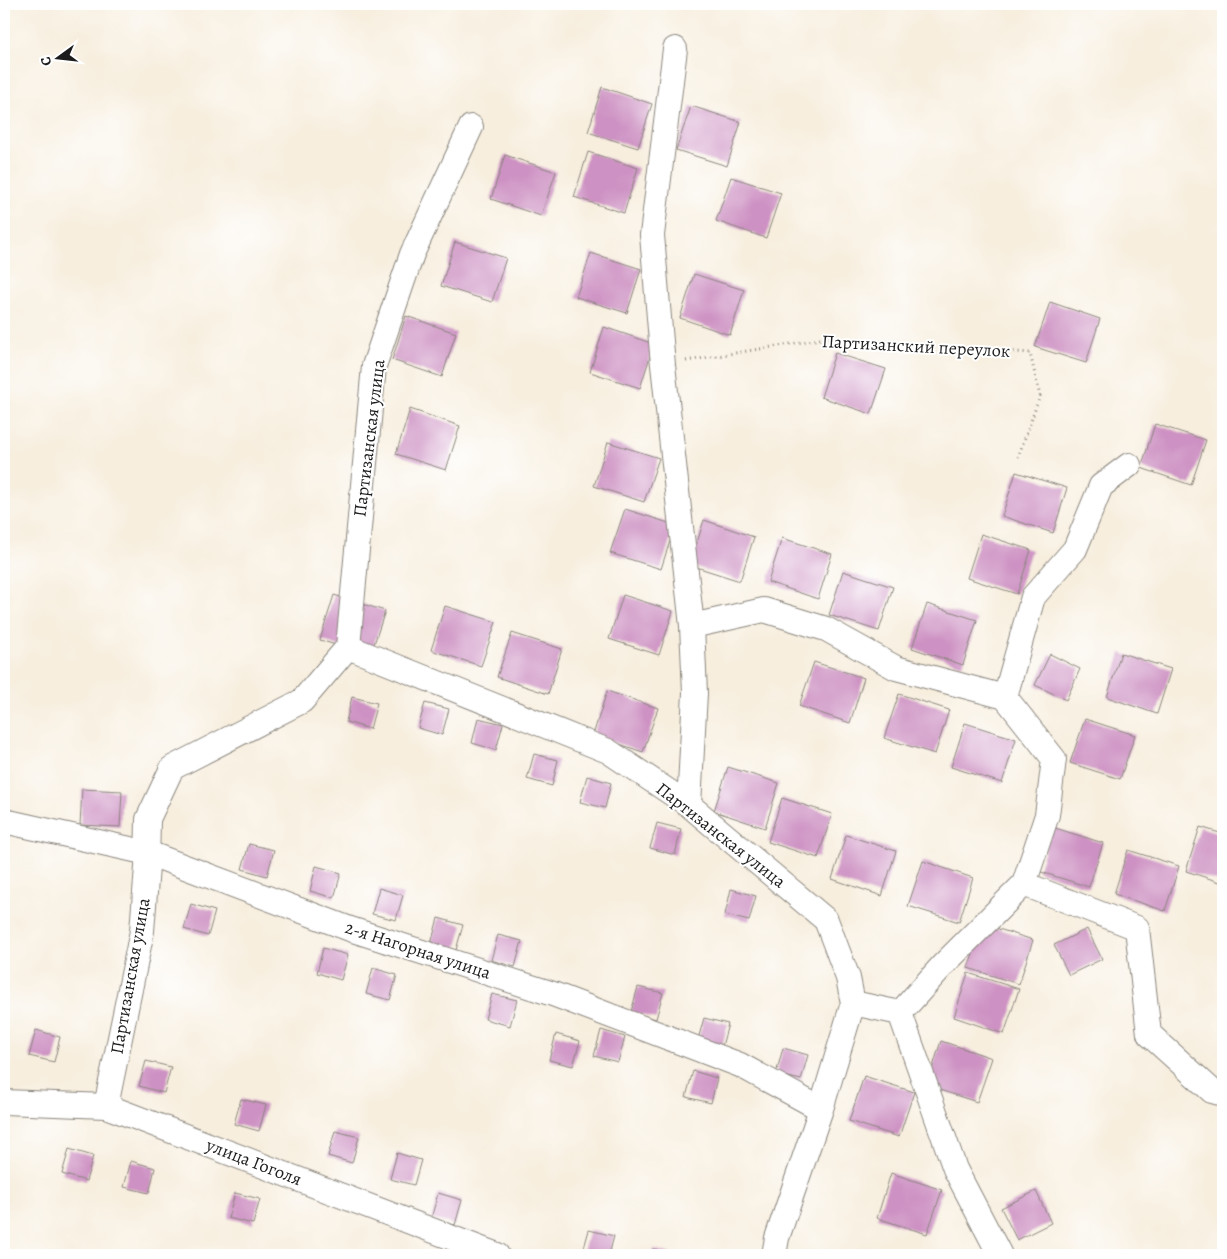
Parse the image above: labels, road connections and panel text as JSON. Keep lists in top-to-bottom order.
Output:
{
  "streets": {
    "street": ["Партизанская улица", "2-я Нагорная улица", "улица Гоголя"],
    "path": ["Партизанский переулок"]
  },
  "crossings": [
    ["Партизанская улица", "2-я Нагорная улица"],
    ["Партизанская улица", "улица Гоголя"]
  ],
  "north": "left"
}
